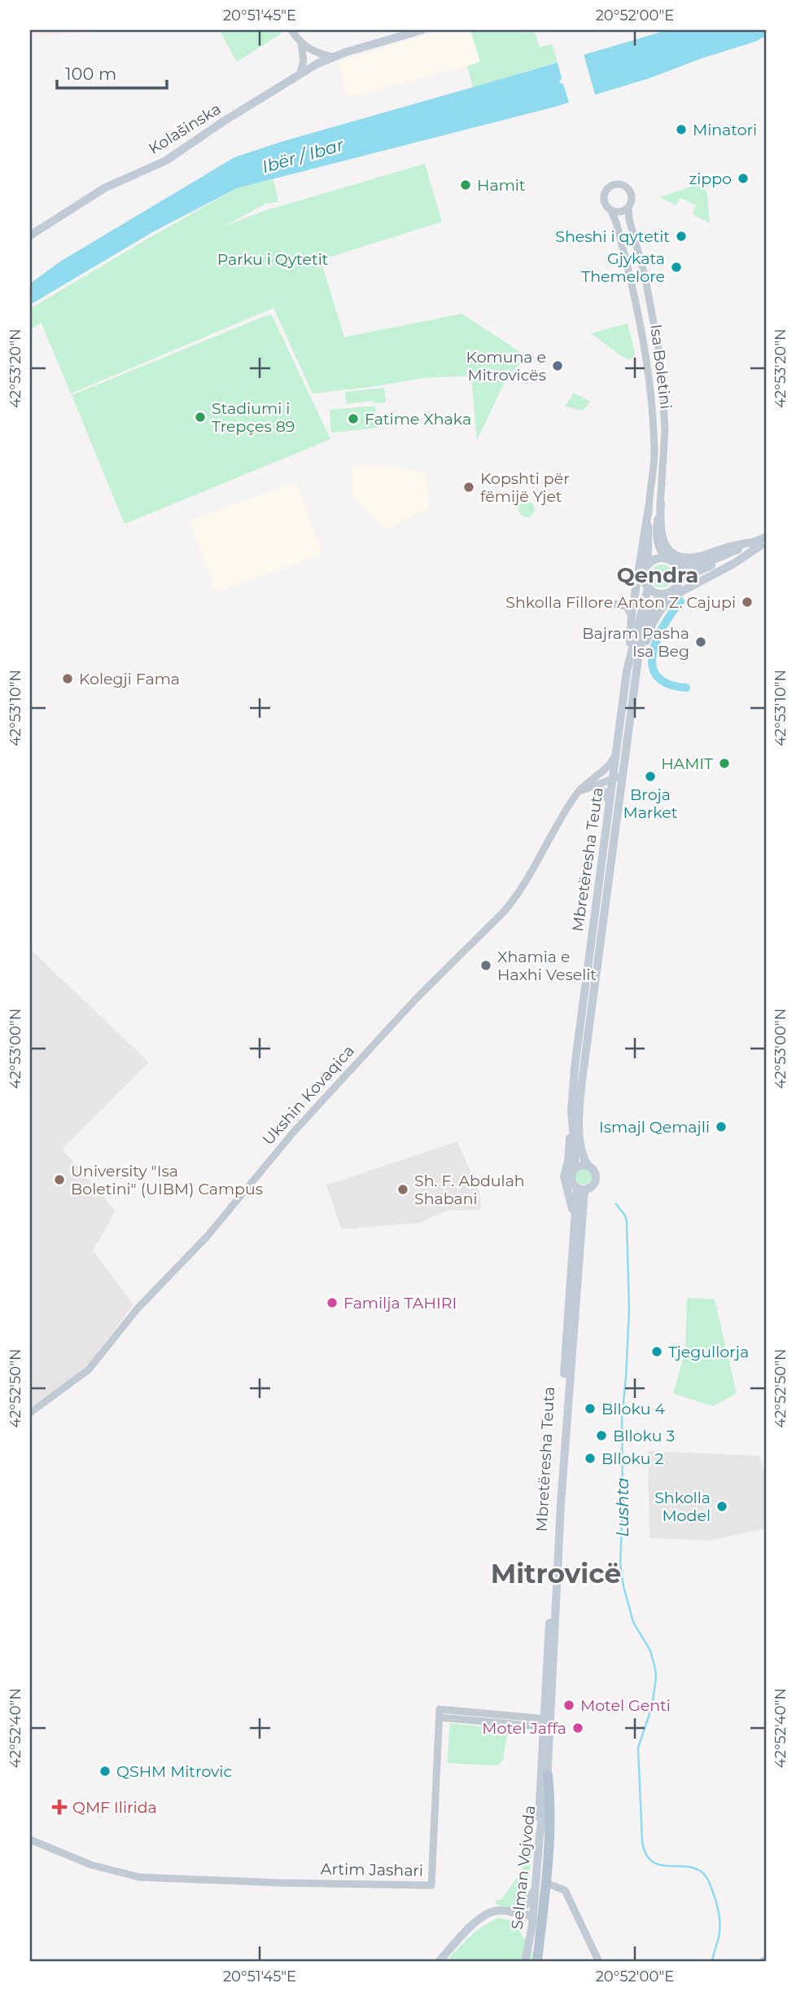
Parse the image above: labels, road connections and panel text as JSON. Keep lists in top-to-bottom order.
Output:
{
  "streets": {
    "main road": ["Kolašinska", "Mbretëresha Teuta", "Selman Vojvoda"],
    "street": ["Isa Boletini", "Ukshin Kovaqica", "Artim Jashari"]
  },
  "crossings": [
    ["Isa Boletini", "Mbretëresha Teuta"],
    ["Mbretëresha Teuta", "Ukshin Kovaqica"],
    ["Mbretëresha Teuta", "Selman Vojvoda"],
    ["Mbretëresha Teuta", "Artim Jashari"]
  ],
  "districts": ["Qendra", "Mitrovicë"],
  "water": ["Ibër / Ibar", "Lushta"],
  "parks": ["Parku i Qytetit"],
  "places": {
    "other": [
      "Minatori",
      "zippo",
      "Hamit",
      "Sheshi i qytetit",
      "Gjykata Themelore",
      "Komuna e Mitrovicës",
      "Stadiumi i Trepçes 89",
      "Fatime Xhaka",
      "Kopshti për fëmijë Yjet",
      "Shkolla Fillore Anton Z. Cajupi",
      "Bajram Pasha Isa Beg",
      "Kolegji Fama",
      "HAMIT",
      "Broja Market",
      "Xhamia e Haxhi Veselit",
      "Ismajl Qemajli",
      "University \"Isa Boletini\" (UIBM) Campus",
      "Sh. F. Abdulah Shabani",
      "Familja TAHIRI",
      "Tjegullorja",
      "Blloku 4",
      "Blloku 3",
      "Blloku 2",
      "Shkolla Model",
      "Motel Genti",
      "Motel Jaffa",
      "QSHM Mitrovic"
    ],
    "health": ["QMF Ilirida"]
  },
  "scale_bar": "100 m",
  "coordinates": [
    "20°51'45\"E",
    "20°52'00\"E",
    "42°53'20\"N",
    "42°53'10\"N",
    "42°53'00\"N",
    "42°52'50\"N",
    "42°52'40\"N"
  ]
}
